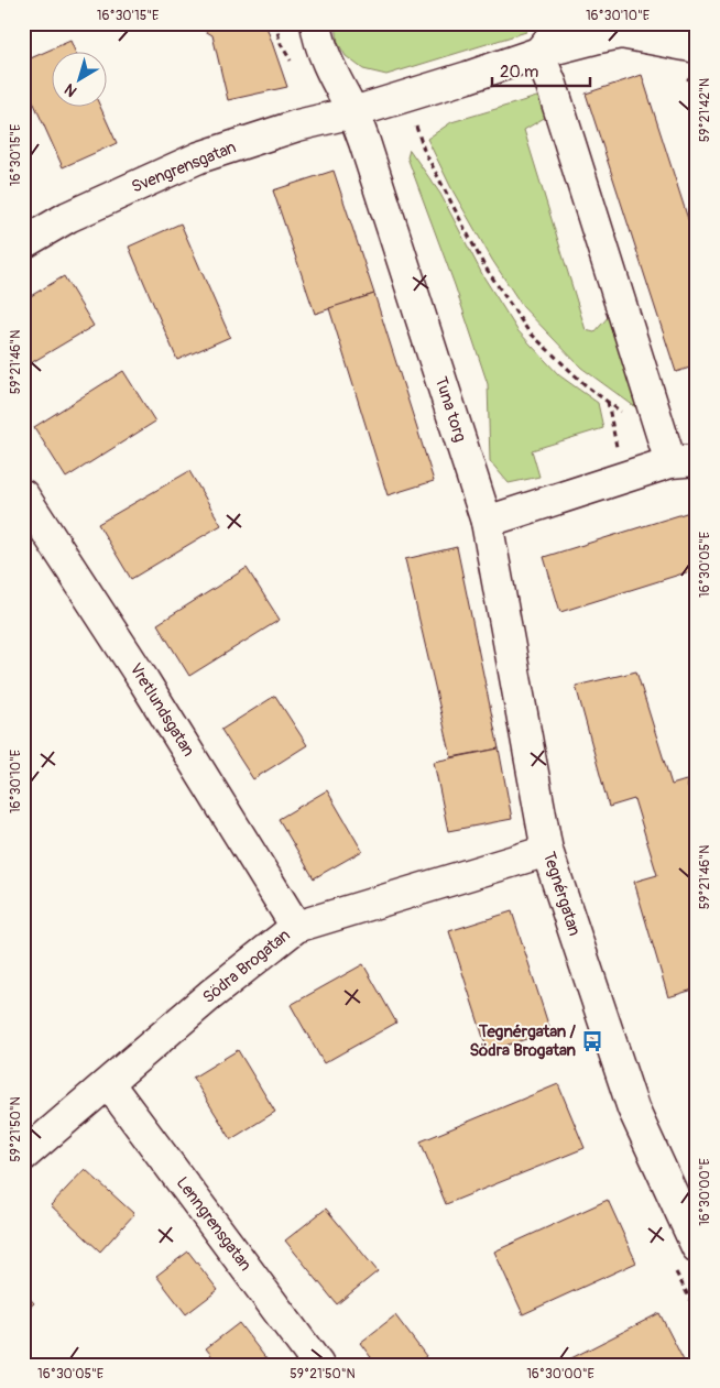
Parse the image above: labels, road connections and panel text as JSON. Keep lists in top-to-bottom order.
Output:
{
  "streets": {
    "street": [
      "Svengrensgatan",
      "Tuna torg",
      "Vretlundsgatan",
      "Tegnérgatan",
      "Södra Brogatan",
      "Lenngrensgatan"
    ]
  },
  "crossings": [
    ["Svengrensgatan", "Tuna torg"],
    ["Tuna torg", "Tegnérgatan"],
    ["Vretlundsgatan", "Södra Brogatan"],
    ["Tegnérgatan", "Södra Brogatan"],
    ["Södra Brogatan", "Lenngrensgatan"]
  ],
  "places": {
    "bus stop": ["Tegnérgatan / Södra Brogatan"]
  },
  "scale_bar": "20 m",
  "north": "bottom left",
  "coordinates": [
    "16°30'15\"E",
    "16°30'10\"E",
    "59°21'42\"N",
    "59°21'46\"N",
    "16°30'05\"E",
    "59°21'50\"N",
    "16°30'00\"E"
  ]
}
